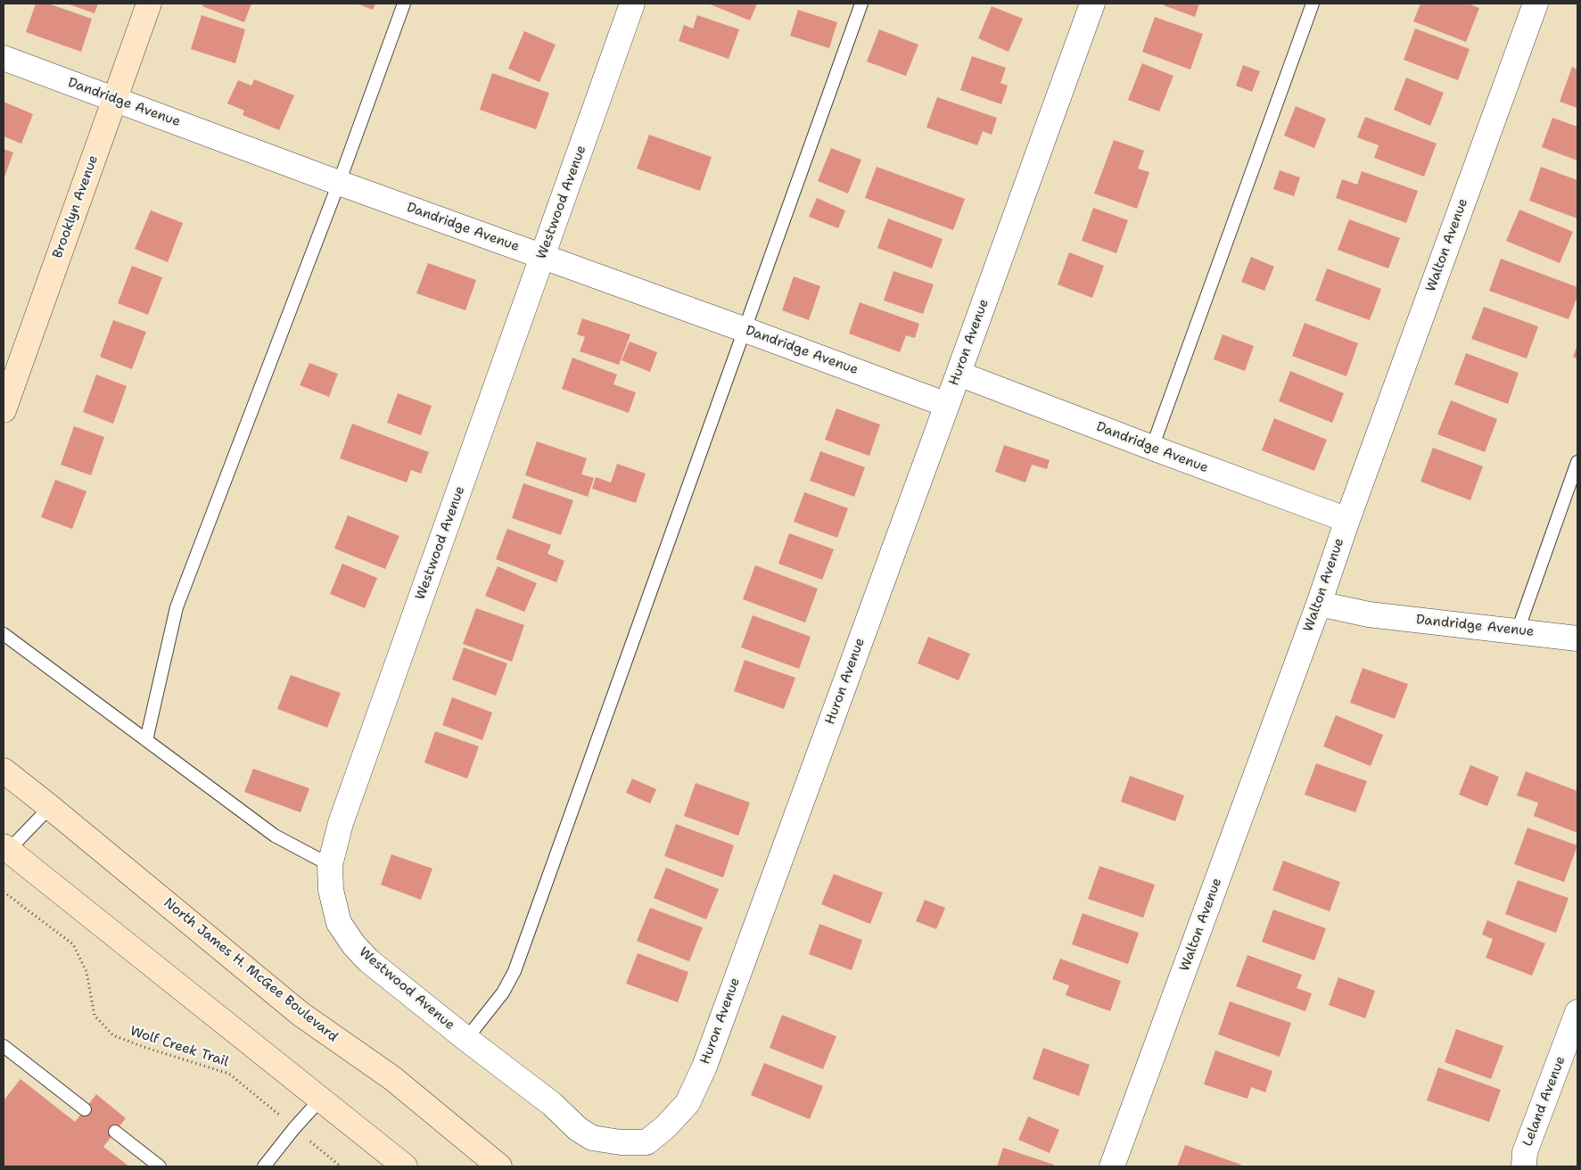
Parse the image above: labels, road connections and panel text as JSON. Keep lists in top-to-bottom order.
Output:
{
  "streets": {
    "main road": ["Brooklyn Avenue", "North James H. McGee Boulevard"],
    "street": [
      "Dandridge Avenue",
      "Westwood Avenue",
      "Walton Avenue",
      "Huron Avenue",
      "Leland Avenue"
    ],
    "path": ["Wolf Creek Trail"]
  },
  "crossings": [
    ["Dandridge Avenue", "Westwood Avenue"],
    ["Dandridge Avenue", "Brooklyn Avenue"],
    ["Dandridge Avenue", "Walton Avenue"],
    ["Dandridge Avenue", "Huron Avenue"],
    ["Westwood Avenue", "Huron Avenue"]
  ]
}
